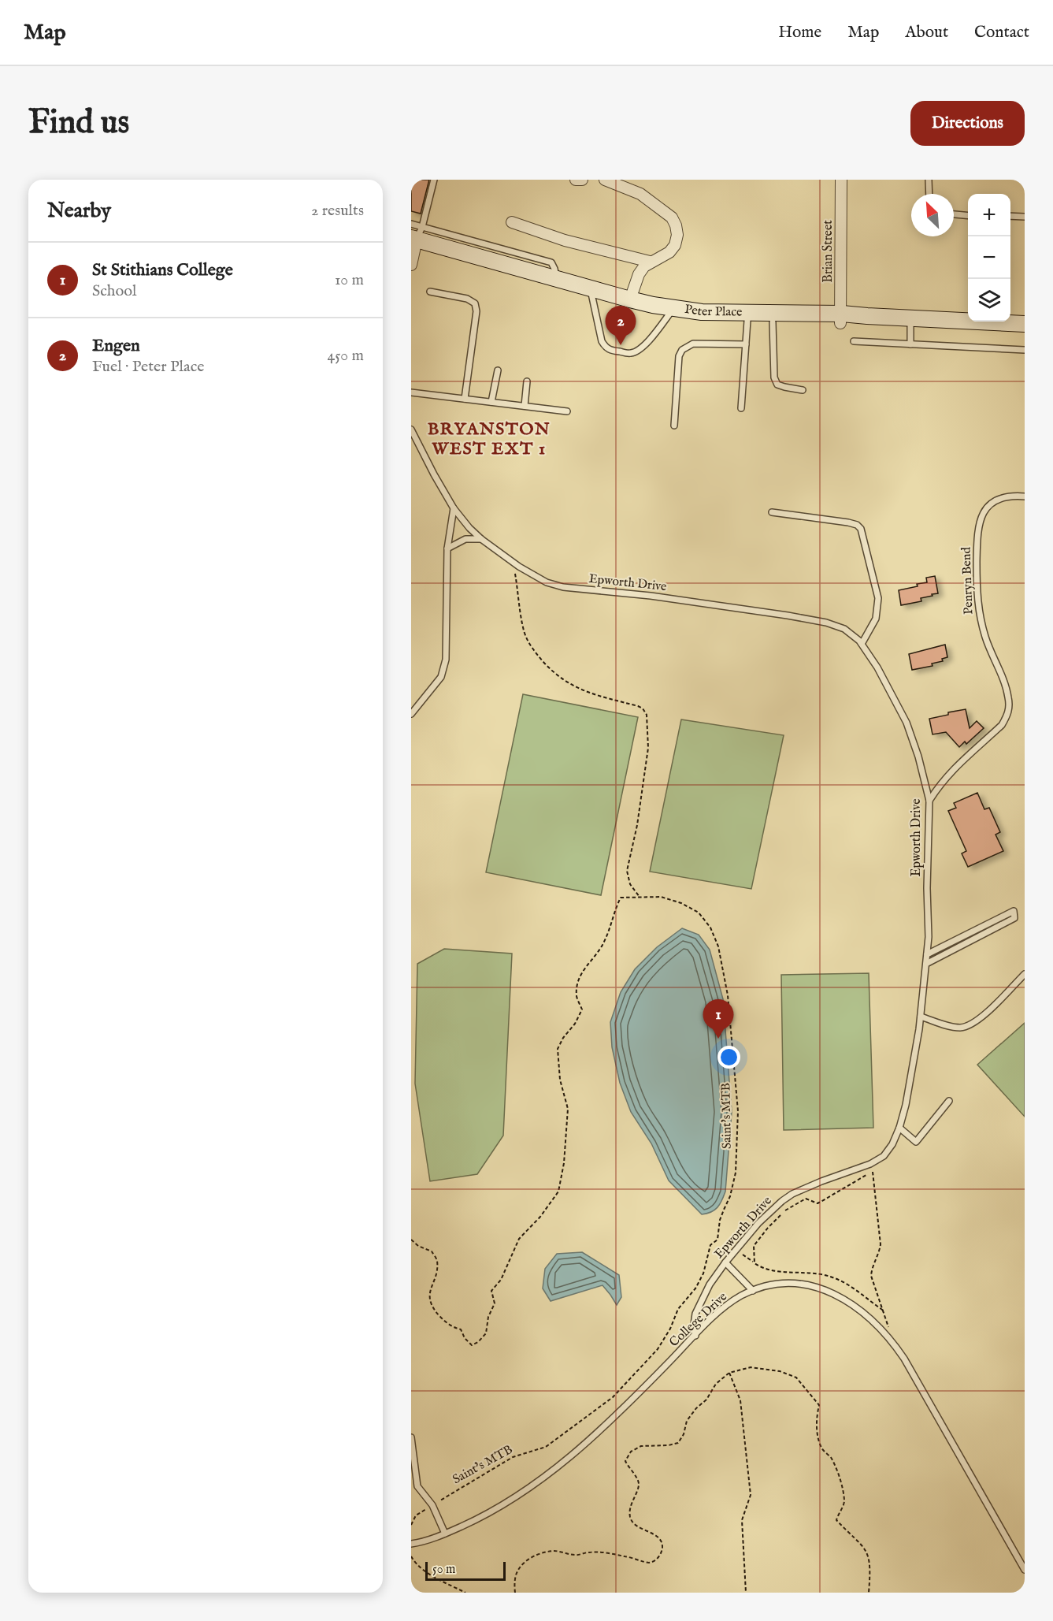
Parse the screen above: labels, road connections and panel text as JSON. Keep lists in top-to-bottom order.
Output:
{
  "streets": {
    "main road": ["Peter Place"],
    "street": ["Brian Street"],
    "lane": ["Penryn Bend", "Epworth Drive", "College Drive"],
    "path": ["Saint's MTB"]
  },
  "crossings": [
    ["Brian Street", "Peter Place"],
    ["Penryn Bend", "Epworth Drive"],
    ["Epworth Drive", "College Drive"]
  ],
  "districts": ["BRYANSTON WEST EXT 1"],
  "scale_bar": "50 m",
  "north": "top left",
  "page": {
    "header": "Map",
    "nav": [
      "Home",
      "Map",
      "About",
      "Contact"
    ],
    "buttons": "Directions",
    "title": "Find us",
    "heading": ["Nearby", "2 results"],
    "map_buttons": ["+", "−"],
    "list": [
      {
        "mark": "1",
        "name": "St Stithians College",
        "note": "School",
        "value": "10 m"
      },
      {
        "mark": "2",
        "name": "Engen",
        "note": "Fuel · Peter Place",
        "value": "450 m"
      }
    ],
    "pins": ["2", "1"],
    "scale": "50 m"
  }
}
